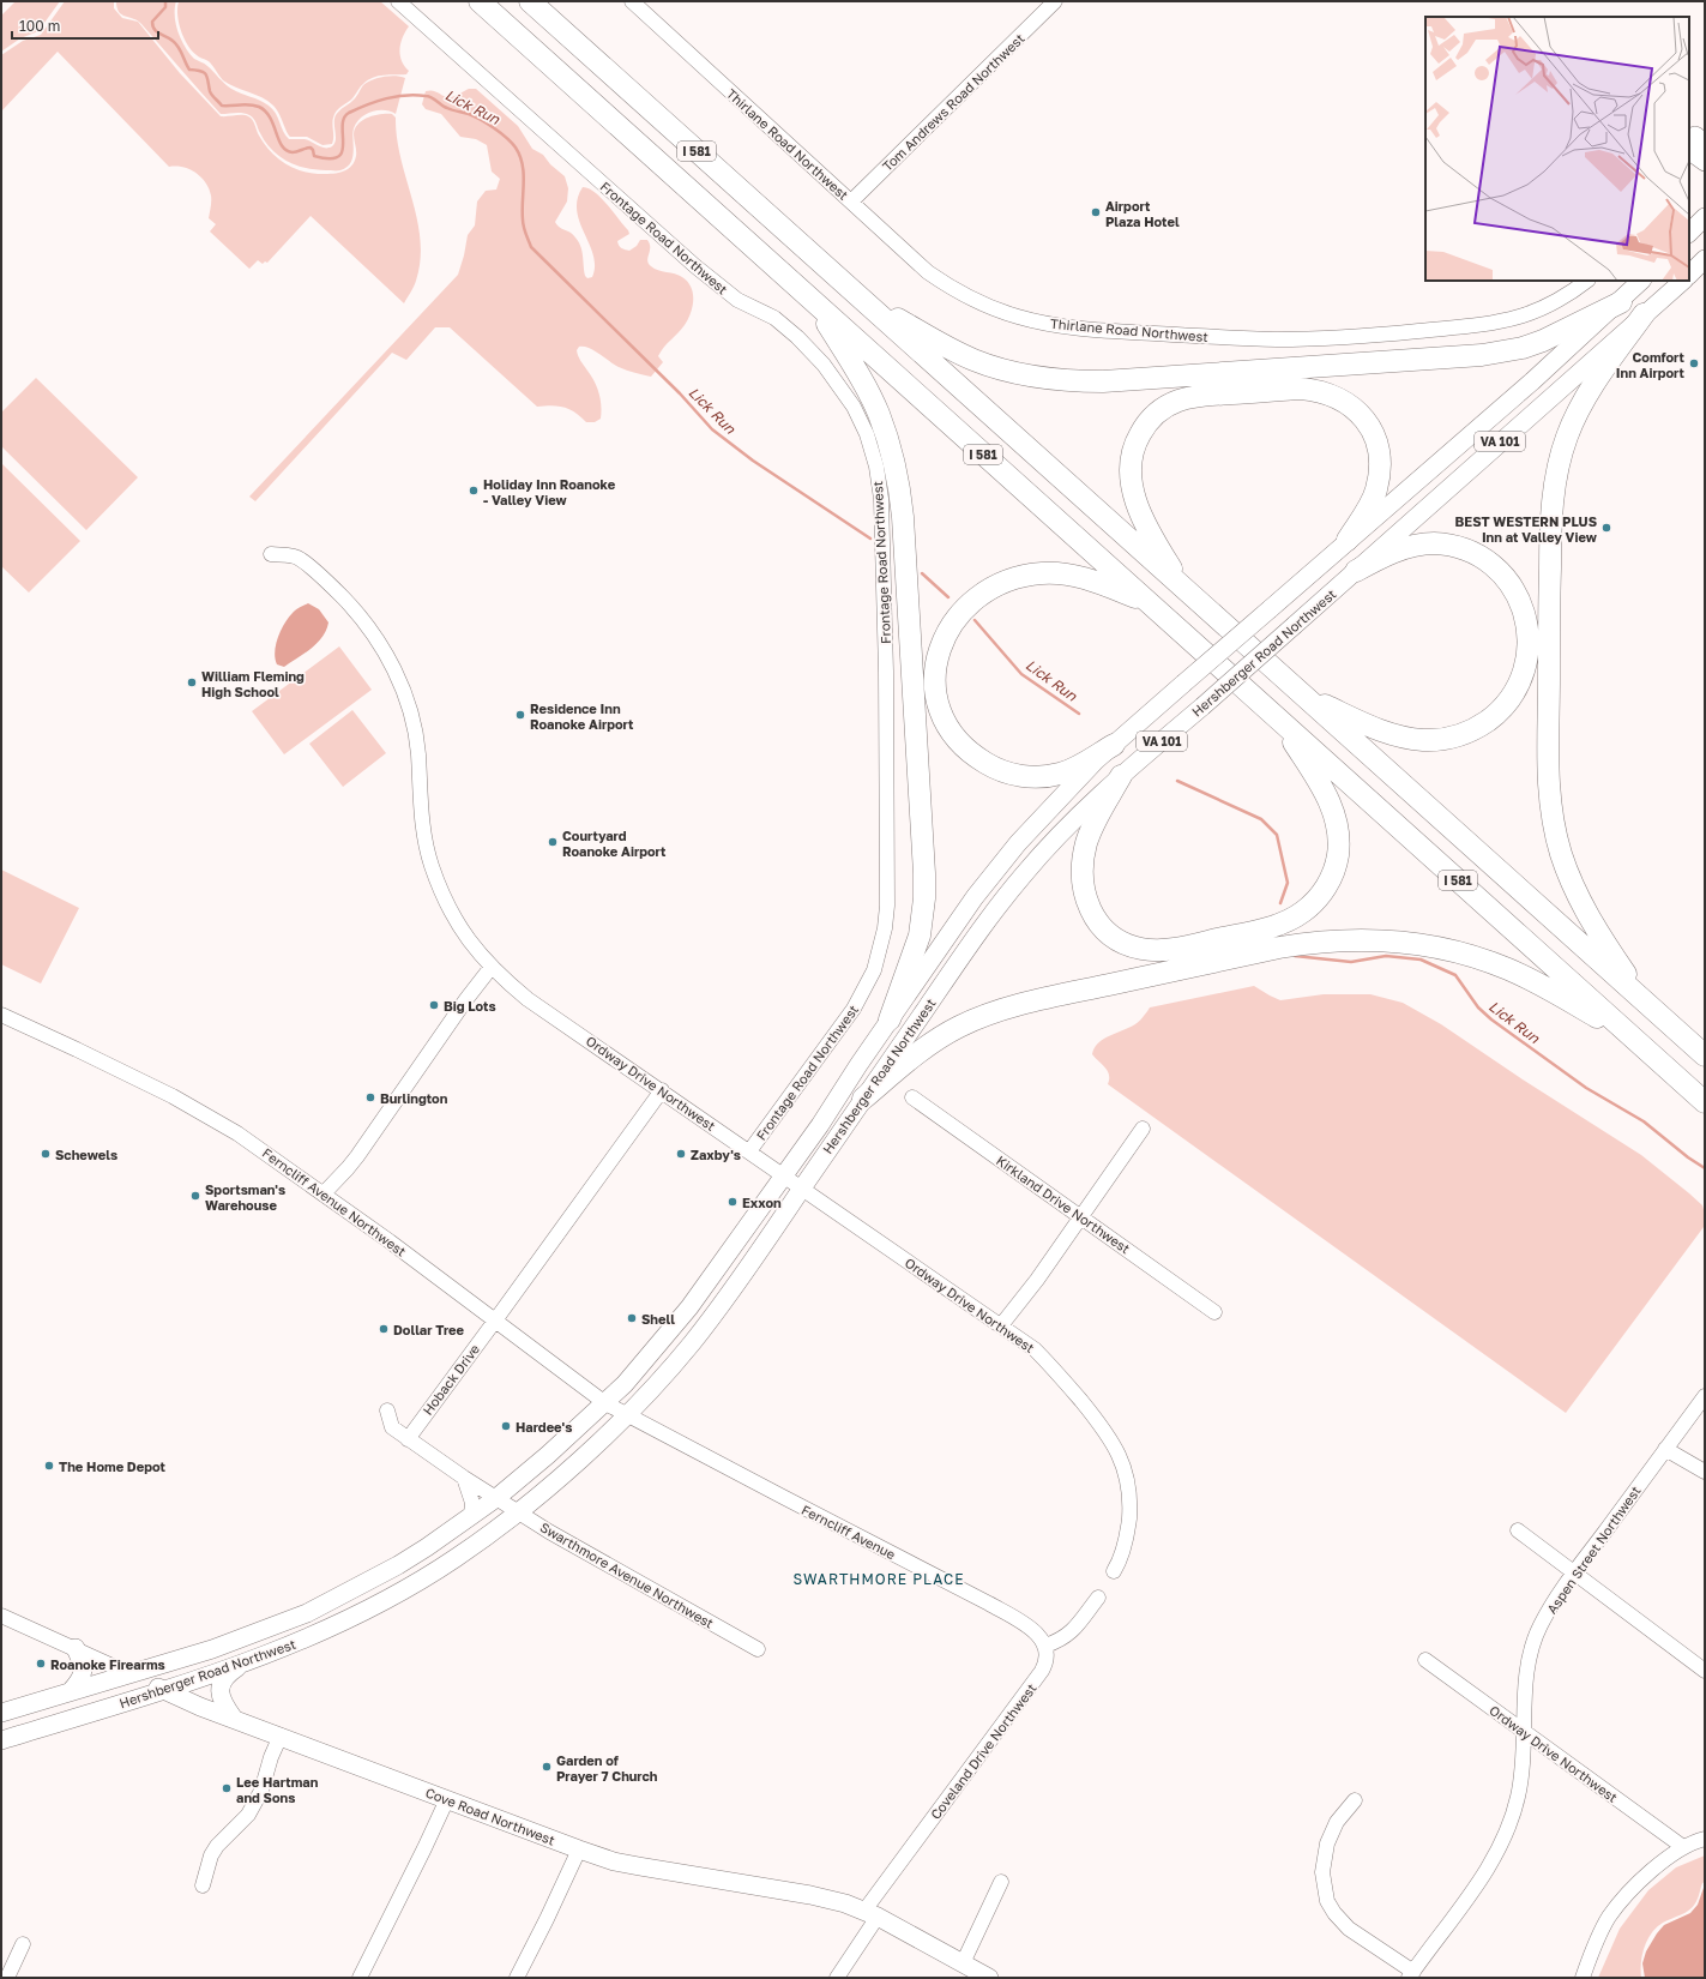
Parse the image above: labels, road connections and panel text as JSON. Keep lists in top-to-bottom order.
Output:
{
  "streets": {
    "highway": ["I 581"],
    "main road": ["VA 101", "Hershberger Road Northwest", "Cove Road Northwest"],
    "street": [
      "Tom Andrews Road Northwest",
      "Thirlane Road Northwest",
      "Frontage Road Northwest",
      "Ordway Drive Northwest",
      "Ferncliff Avenue Northwest",
      "Kirkland Drive Northwest",
      "Hoback Drive",
      "Ferncliff Avenue",
      "Aspen Street Northwest",
      "Swarthmore Avenue Northwest",
      "Coveland Drive Northwest"
    ]
  },
  "crossings": [
    ["Tom Andrews Road Northwest", "Thirlane Road Northwest"],
    ["Frontage Road Northwest", "Ordway Drive Northwest"],
    ["Hershberger Road Northwest", "Ordway Drive Northwest"],
    ["Hershberger Road Northwest", "Ferncliff Avenue Northwest"],
    ["Hershberger Road Northwest", "Swarthmore Avenue Northwest"],
    ["Hershberger Road Northwest", "Cove Road Northwest"],
    ["Ordway Drive Northwest", "Hoback Drive"],
    ["Ordway Drive Northwest", "Aspen Street Northwest"],
    ["Ferncliff Avenue Northwest", "Hoback Drive"],
    ["Ferncliff Avenue Northwest", "Ferncliff Avenue"],
    ["Hoback Drive", "Swarthmore Avenue Northwest"],
    ["Ferncliff Avenue", "Coveland Drive Northwest"],
    ["Coveland Drive Northwest", "Cove Road Northwest"]
  ],
  "districts": ["SWARTHMORE PLACE"],
  "water": ["Lick Run"],
  "places": [
    "Airport Plaza Hotel",
    "Comfort Inn Airport",
    "Holiday Inn Roanoke - Valley View",
    "BEST WESTERN PLUS Inn at Valley View",
    "William Fleming High School",
    "Residence Inn Roanoke Airport",
    "Courtyard Roanoke Airport",
    "Big Lots",
    "Burlington",
    "Schewels",
    "Zaxby's",
    "Sportsman's Warehouse",
    "Exxon",
    "Shell",
    "Dollar Tree",
    "Hardee's",
    "The Home Depot",
    "Roanoke Firearms",
    "Garden of Prayer 7 Church",
    "Lee Hartman and Sons"
  ],
  "scale_bar": "100 m"
}
